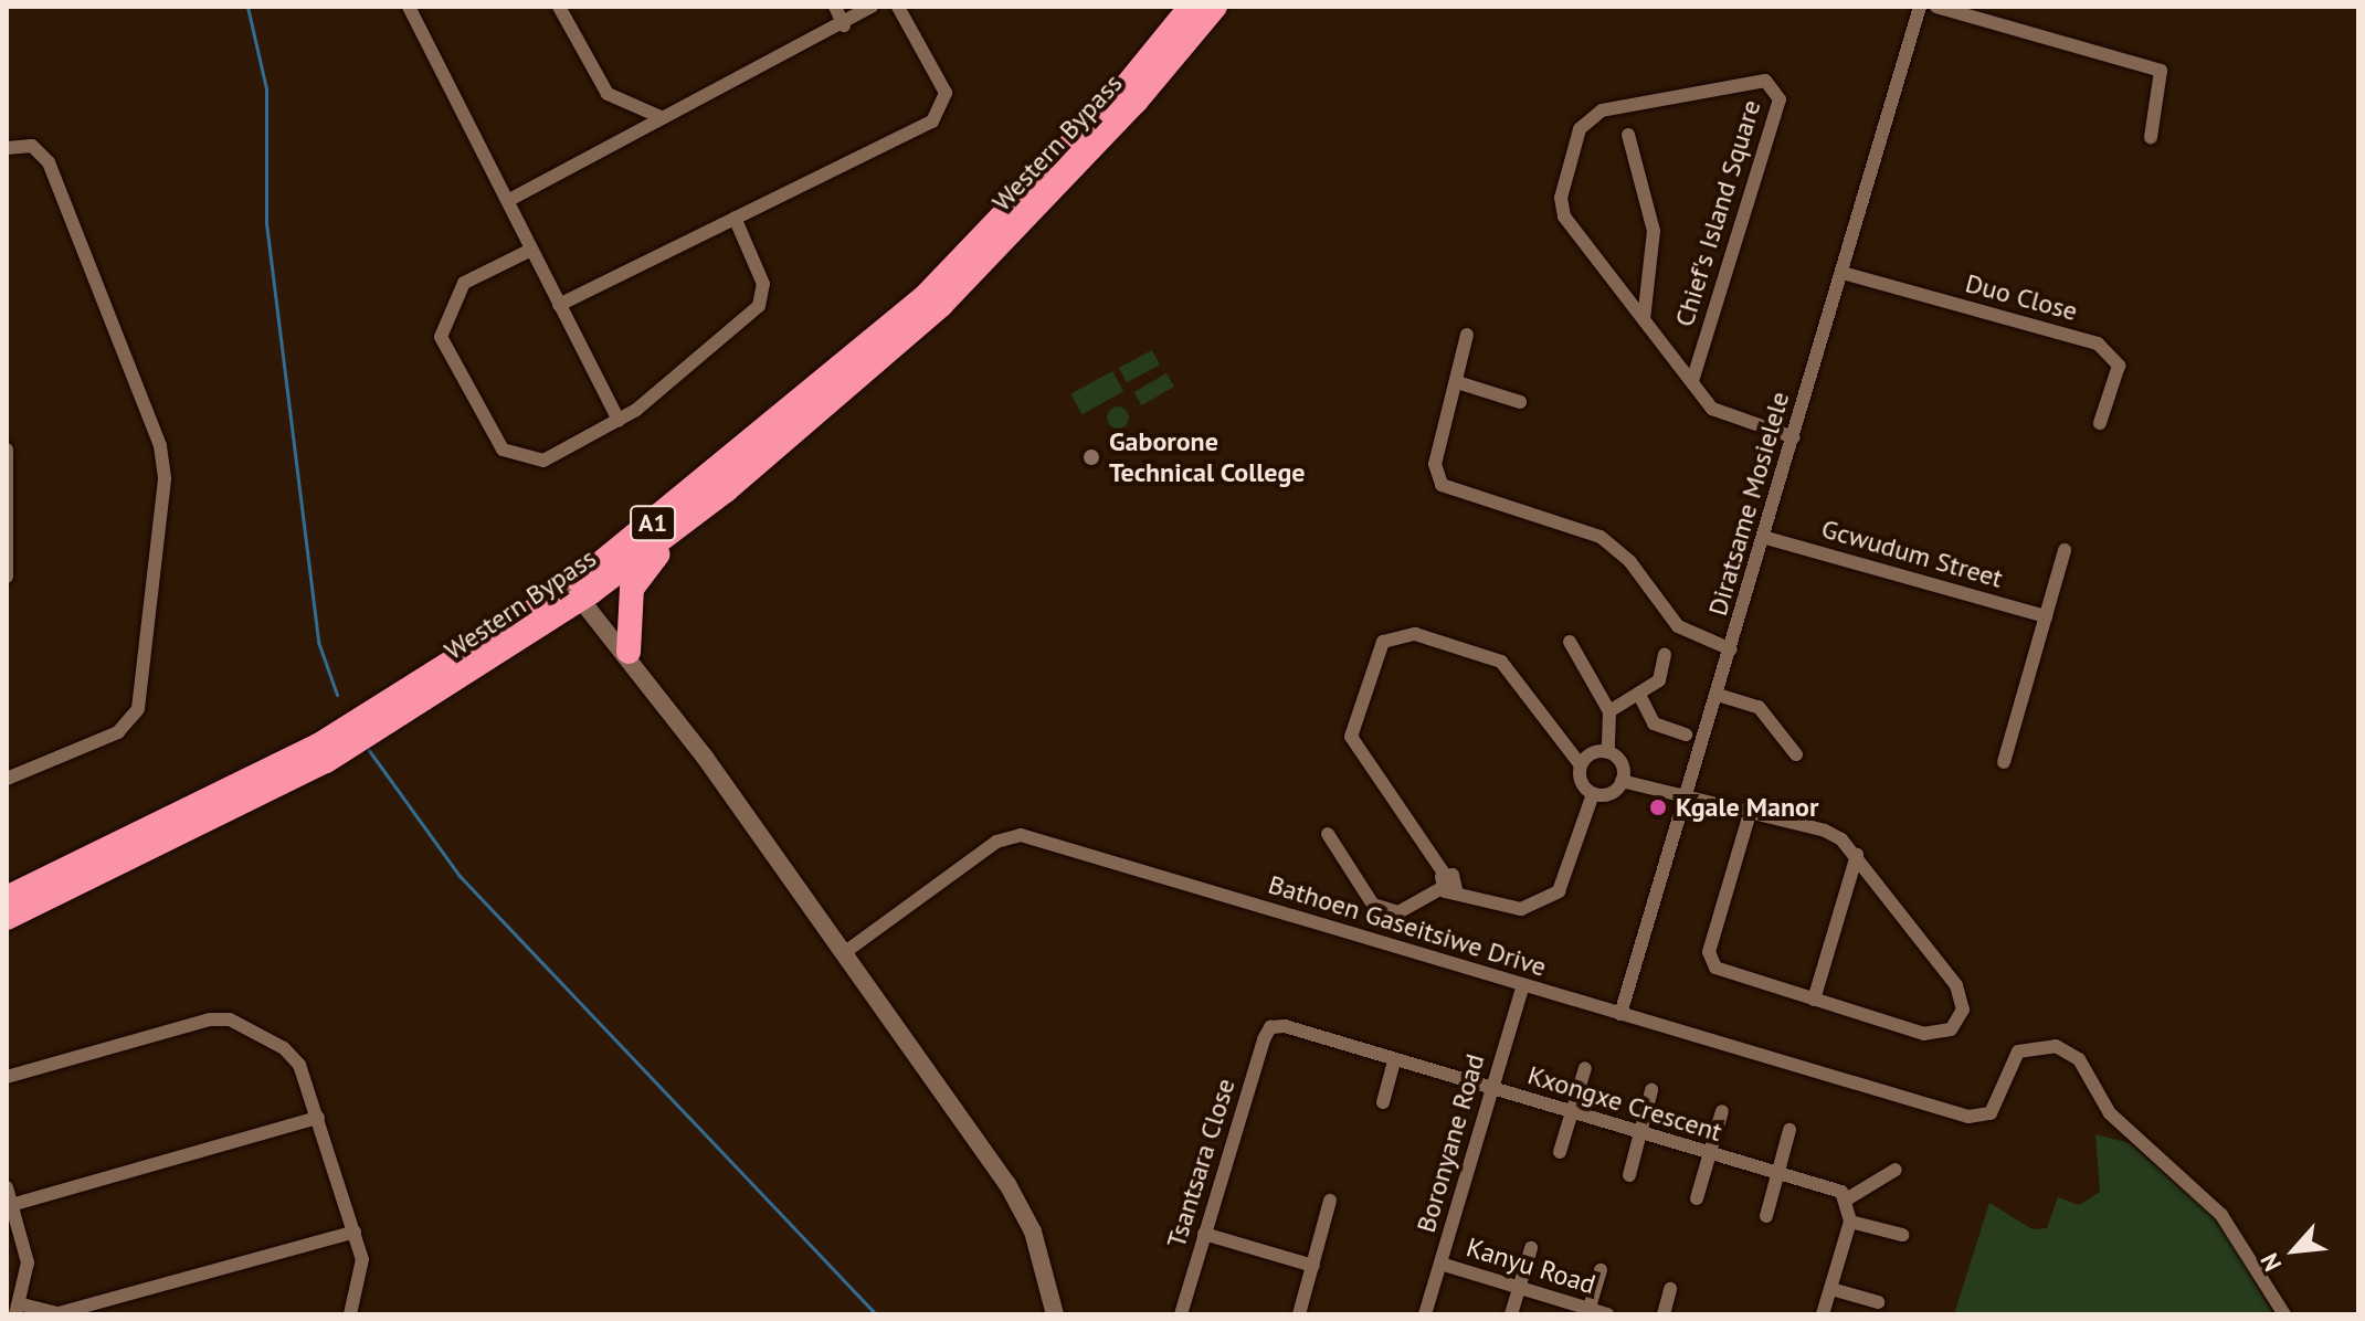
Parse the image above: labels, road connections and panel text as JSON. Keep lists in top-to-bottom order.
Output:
{
  "streets": {
    "highway": ["Western Bypass", "A1"],
    "street": [
      "Chief's Island Square",
      "Duo Close",
      "Diratsame Mosielele",
      "Gcwudum Street",
      "Bathoen Gaseitsiwe Drive",
      "Kxongxe Crescent",
      "Boronyane Road",
      "Tsantsara Close",
      "Kanyu Road"
    ]
  },
  "crossings": [
    ["Chief's Island Square", "Diratsame Mosielele"],
    ["Duo Close", "Diratsame Mosielele"],
    ["Diratsame Mosielele", "Gcwudum Street"],
    ["Diratsame Mosielele", "Bathoen Gaseitsiwe Drive"],
    ["Bathoen Gaseitsiwe Drive", "Boronyane Road"],
    ["Kxongxe Crescent", "Boronyane Road"],
    ["Kxongxe Crescent", "Tsantsara Close"],
    ["Boronyane Road", "Kanyu Road"]
  ],
  "places": ["Gaborone Technical College", "Kgale Manor"],
  "north": "bottom left"
}
